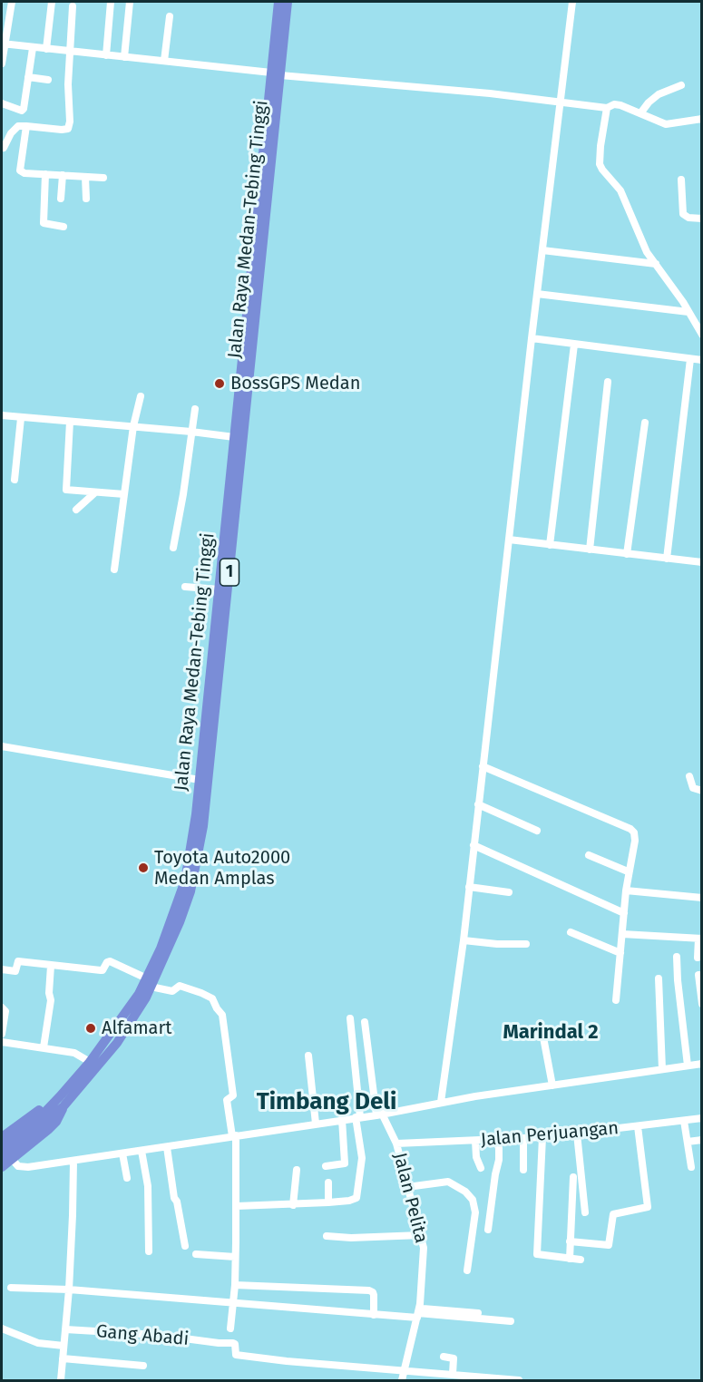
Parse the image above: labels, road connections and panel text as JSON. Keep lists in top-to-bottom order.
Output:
{
  "streets": {
    "highway": ["Jalan Raya Medan-Tebing Tinggi", "1"],
    "street": ["Jalan Perjuangan", "Jalan Pelita", "Gang Abadi"]
  },
  "crossings": [
    ["Jalan Raya Medan-Tebing Tinggi", "1"],
    ["Jalan Perjuangan", "Jalan Pelita"],
    ["Jalan Pelita", "Gang Abadi"]
  ],
  "districts": ["Marindal 2", "Timbang Deli"],
  "places": ["BossGPS Medan", "Toyota Auto2000 Medan Amplas", "Alfamart"]
}
